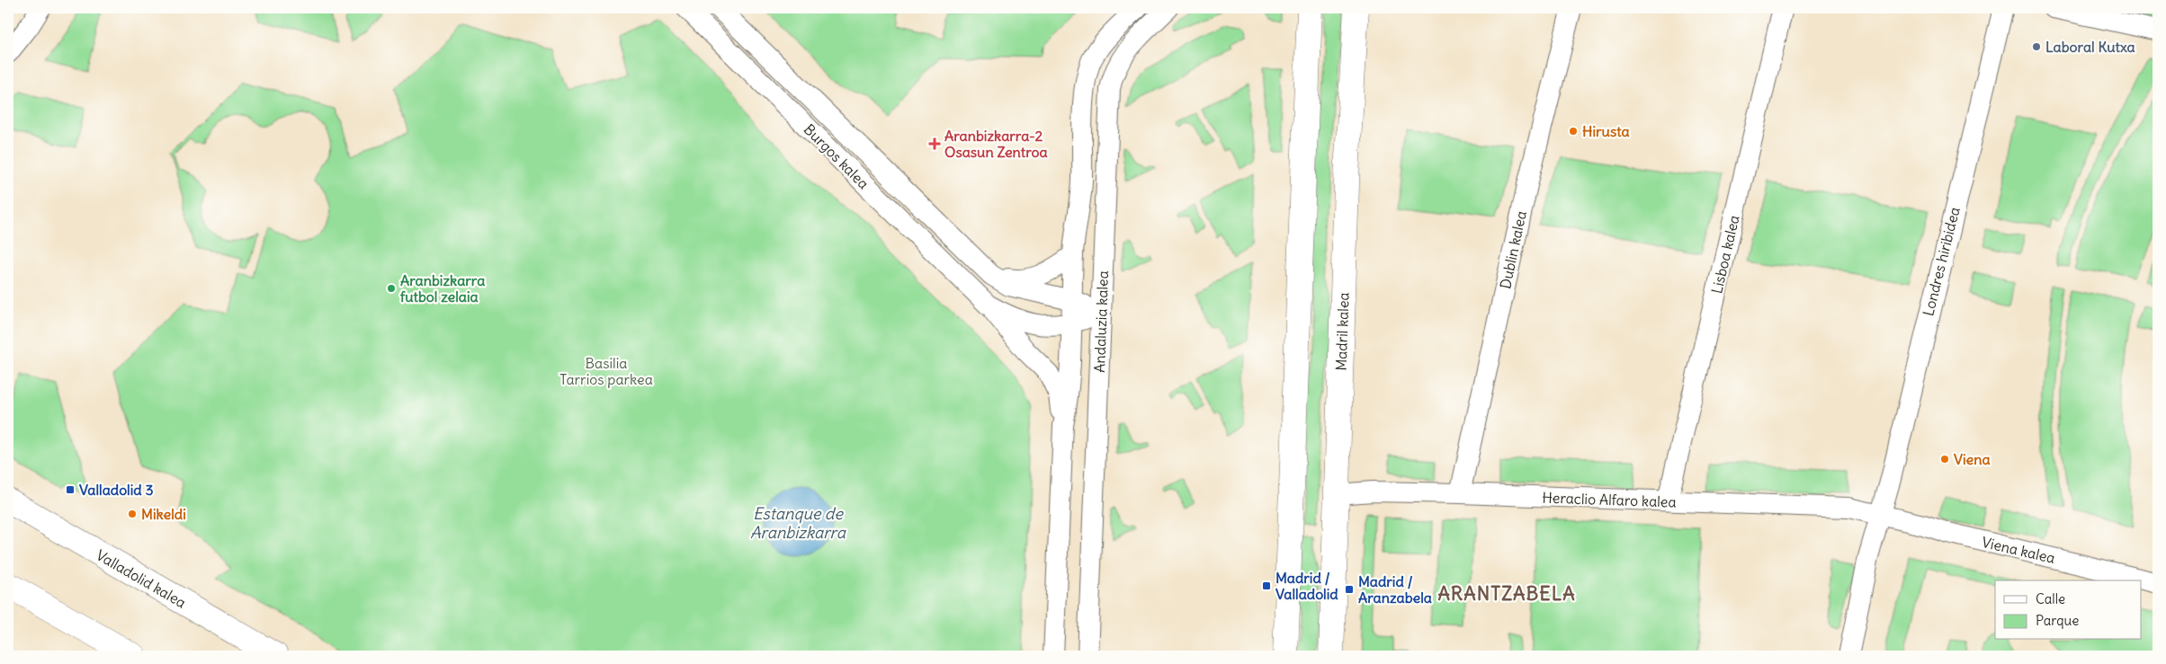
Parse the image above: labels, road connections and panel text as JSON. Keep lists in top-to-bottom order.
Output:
{
  "streets": {
    "main road": ["Madril kalea", "Valladolid kalea"],
    "street": [
      "Burgos kalea",
      "Dublin kalea",
      "Lisboa kalea",
      "Londres hiribidea",
      "Andaluzia kalea",
      "Heraclio Alfaro kalea",
      "Viena kalea"
    ]
  },
  "crossings": [
    ["Burgos kalea", "Andaluzia kalea"],
    ["Dublin kalea", "Heraclio Alfaro kalea"],
    ["Lisboa kalea", "Heraclio Alfaro kalea"],
    ["Londres hiribidea", "Heraclio Alfaro kalea"],
    ["Londres hiribidea", "Viena kalea"],
    ["Madril kalea", "Heraclio Alfaro kalea"],
    ["Heraclio Alfaro kalea", "Viena kalea"]
  ],
  "districts": ["ARANTZABELA"],
  "water": ["Estanque de Aranbizkarra"],
  "parks": ["Basilia Tarrios parkea"],
  "places": {
    "other": [
      "Laboral Kutxa",
      "Hirusta",
      "Aranbizkarra futbol zelaia",
      "Viena",
      "Mikeldi"
    ],
    "health": ["Aranbizkarra-2 Osasun Zentroa"],
    "transit": ["Valladolid 3", "Madrid / Valladolid", "Madrid / Aranzabela"]
  },
  "legend": ["Calle", "Parque"]
}
